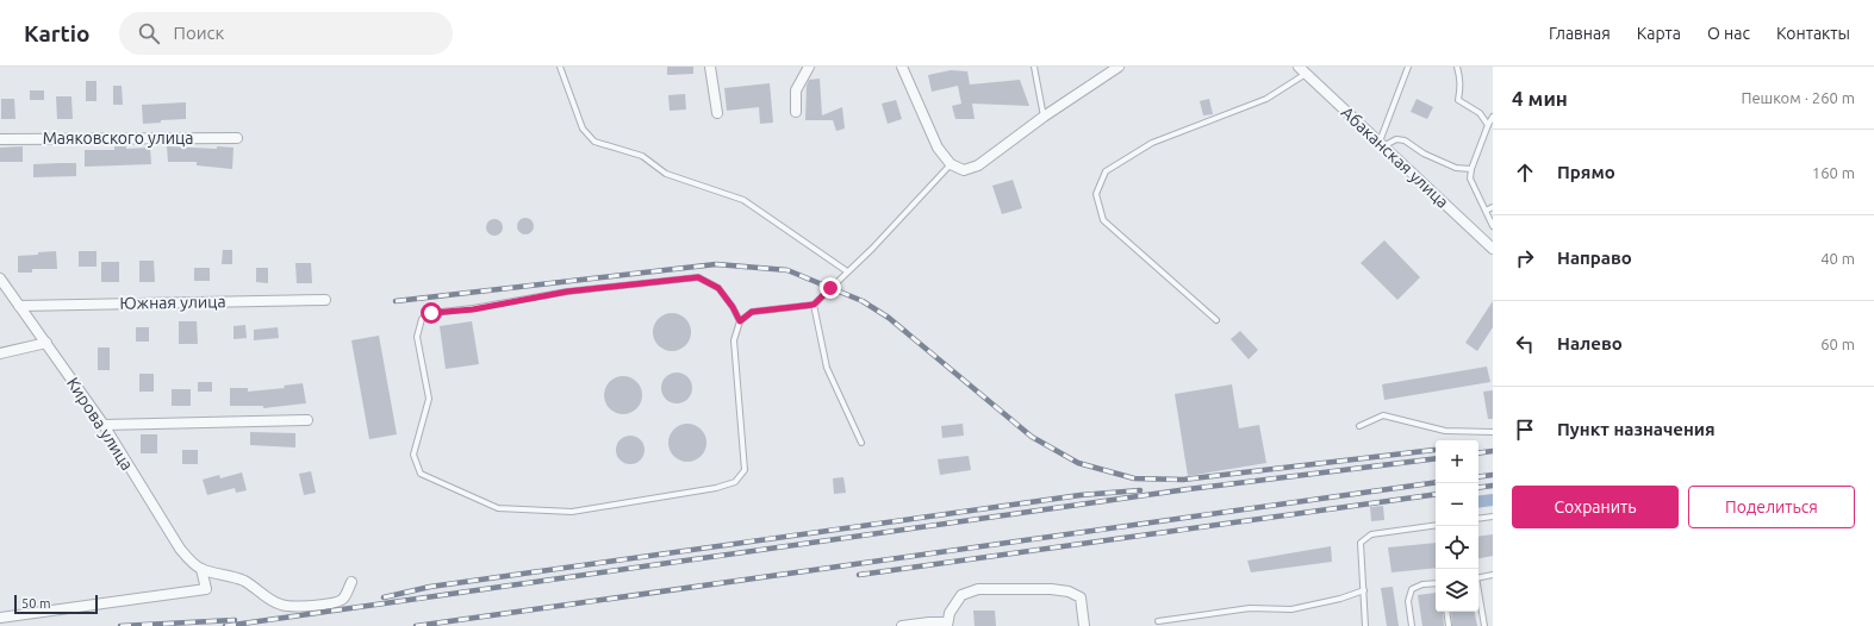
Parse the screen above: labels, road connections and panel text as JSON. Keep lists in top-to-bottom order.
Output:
{
  "streets": {
    "street": [
      "Маяковского улица",
      "Абаканская улица",
      "Южная улица",
      "Кирова улица"
    ]
  },
  "crossings": [
    ["Южная улица", "Кирова улица"]
  ],
  "scale_bar": "50 m",
  "page": {
    "header": "Kartio",
    "search": "Поиск",
    "nav": [
      "Главная",
      "Карта",
      "О нас",
      "Контакты"
    ],
    "heading": ["4 мин", "Пешком · 260 m"],
    "list": [
      ["Прямо", "160 m"],
      ["Направо", "40 m"],
      ["Налево", "60 m"],
      "Пункт назначения"
    ],
    "map_buttons": ["+", "−"],
    "buttons": ["Сохранить", "Поделиться"],
    "scale": "50 m"
  }
}
